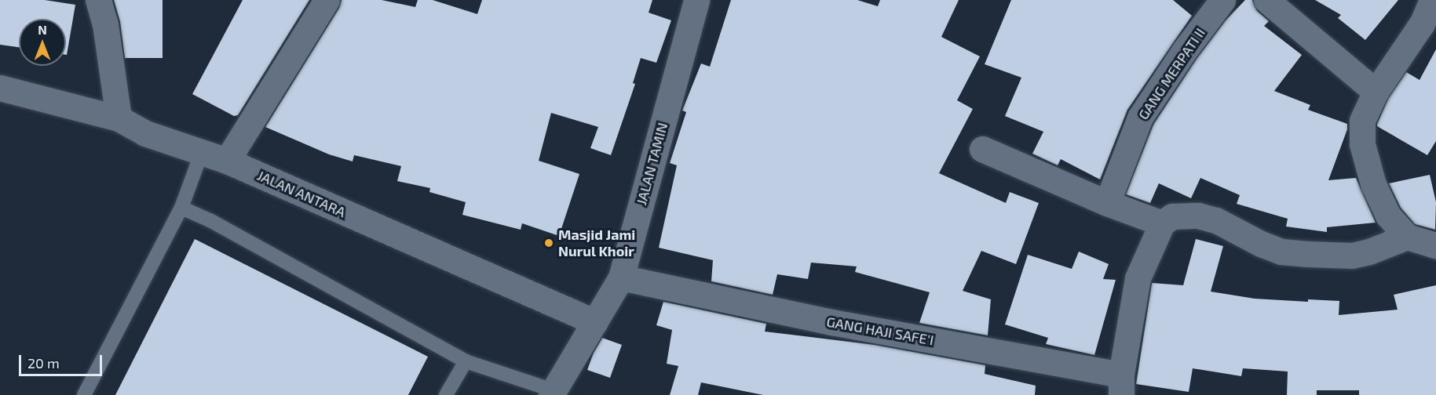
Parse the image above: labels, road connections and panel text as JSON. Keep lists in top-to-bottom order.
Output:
{
  "streets": {
    "street": [
      "GANG MERPATI II",
      "JALAN TAMIN",
      "JALAN ANTARA",
      "GANG HAJI SAFE'I"
    ]
  },
  "crossings": [
    ["JALAN TAMIN", "JALAN ANTARA"],
    ["JALAN TAMIN", "GANG HAJI SAFE'I"]
  ],
  "places": ["Masjid Jami Nurul Khoir"],
  "scale_bar": "20 m",
  "north": "top"
}
